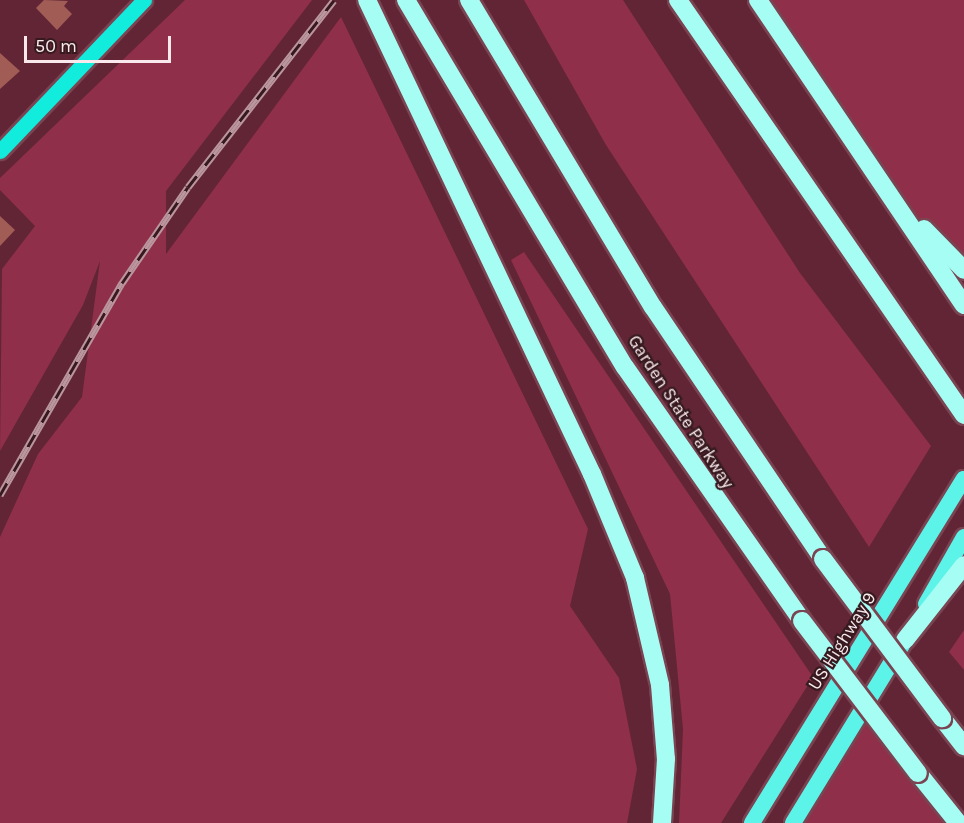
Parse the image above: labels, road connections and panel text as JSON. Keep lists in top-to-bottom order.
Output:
{
  "streets": {
    "highway": ["Garden State Parkway", "US Highway 9"]
  },
  "scale_bar": "50 m"
}
